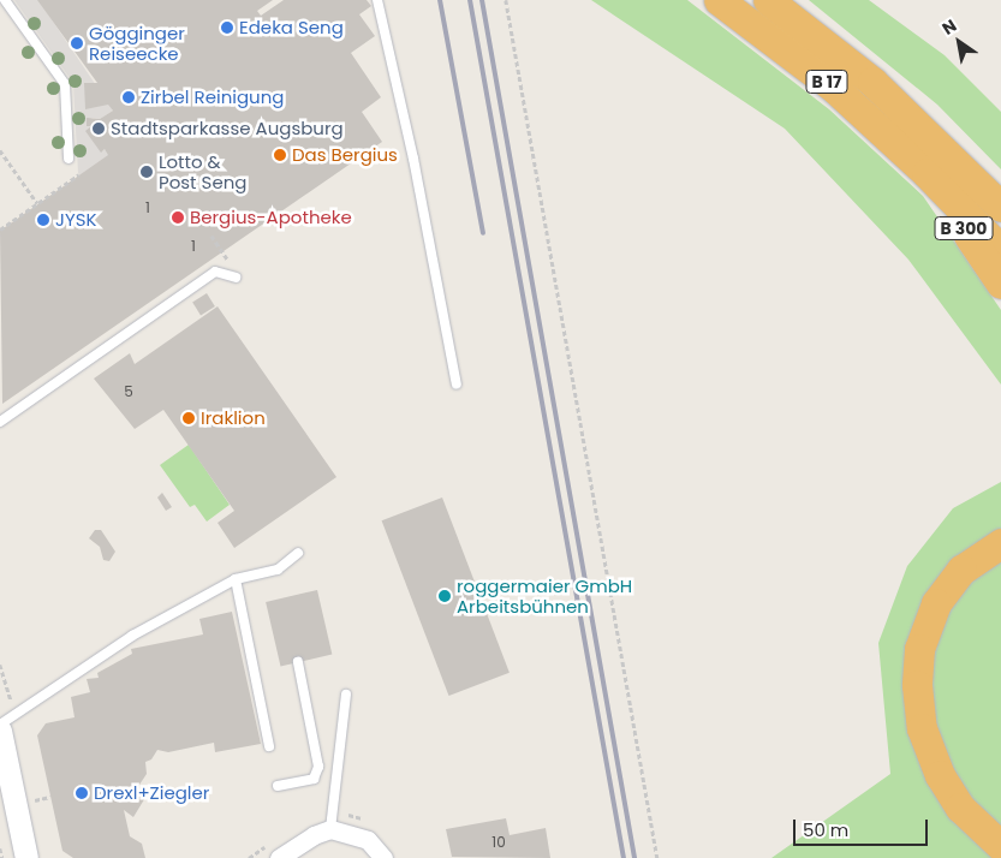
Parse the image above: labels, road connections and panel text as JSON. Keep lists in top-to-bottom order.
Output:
{
  "streets": {
    "highway": ["B 17", "B 300"]
  },
  "crossings": [
    ["B 17", "B 300"]
  ],
  "places": [
    "Edeka Seng",
    "Gögginger Reiseecke",
    "Zirbel Reinigung",
    "Stadtsparkasse Augsburg",
    "Das Bergius",
    "Lotto & Post Seng",
    "Bergius-Apotheke",
    "JYSK",
    "Iraklion",
    "roggermaier GmbH Arbeitsbühnen",
    "Drexl+Ziegler"
  ],
  "house_numbers": [
    "1",
    "1",
    "5",
    "10"
  ],
  "scale_bar": "50 m",
  "north": "top left"
}
